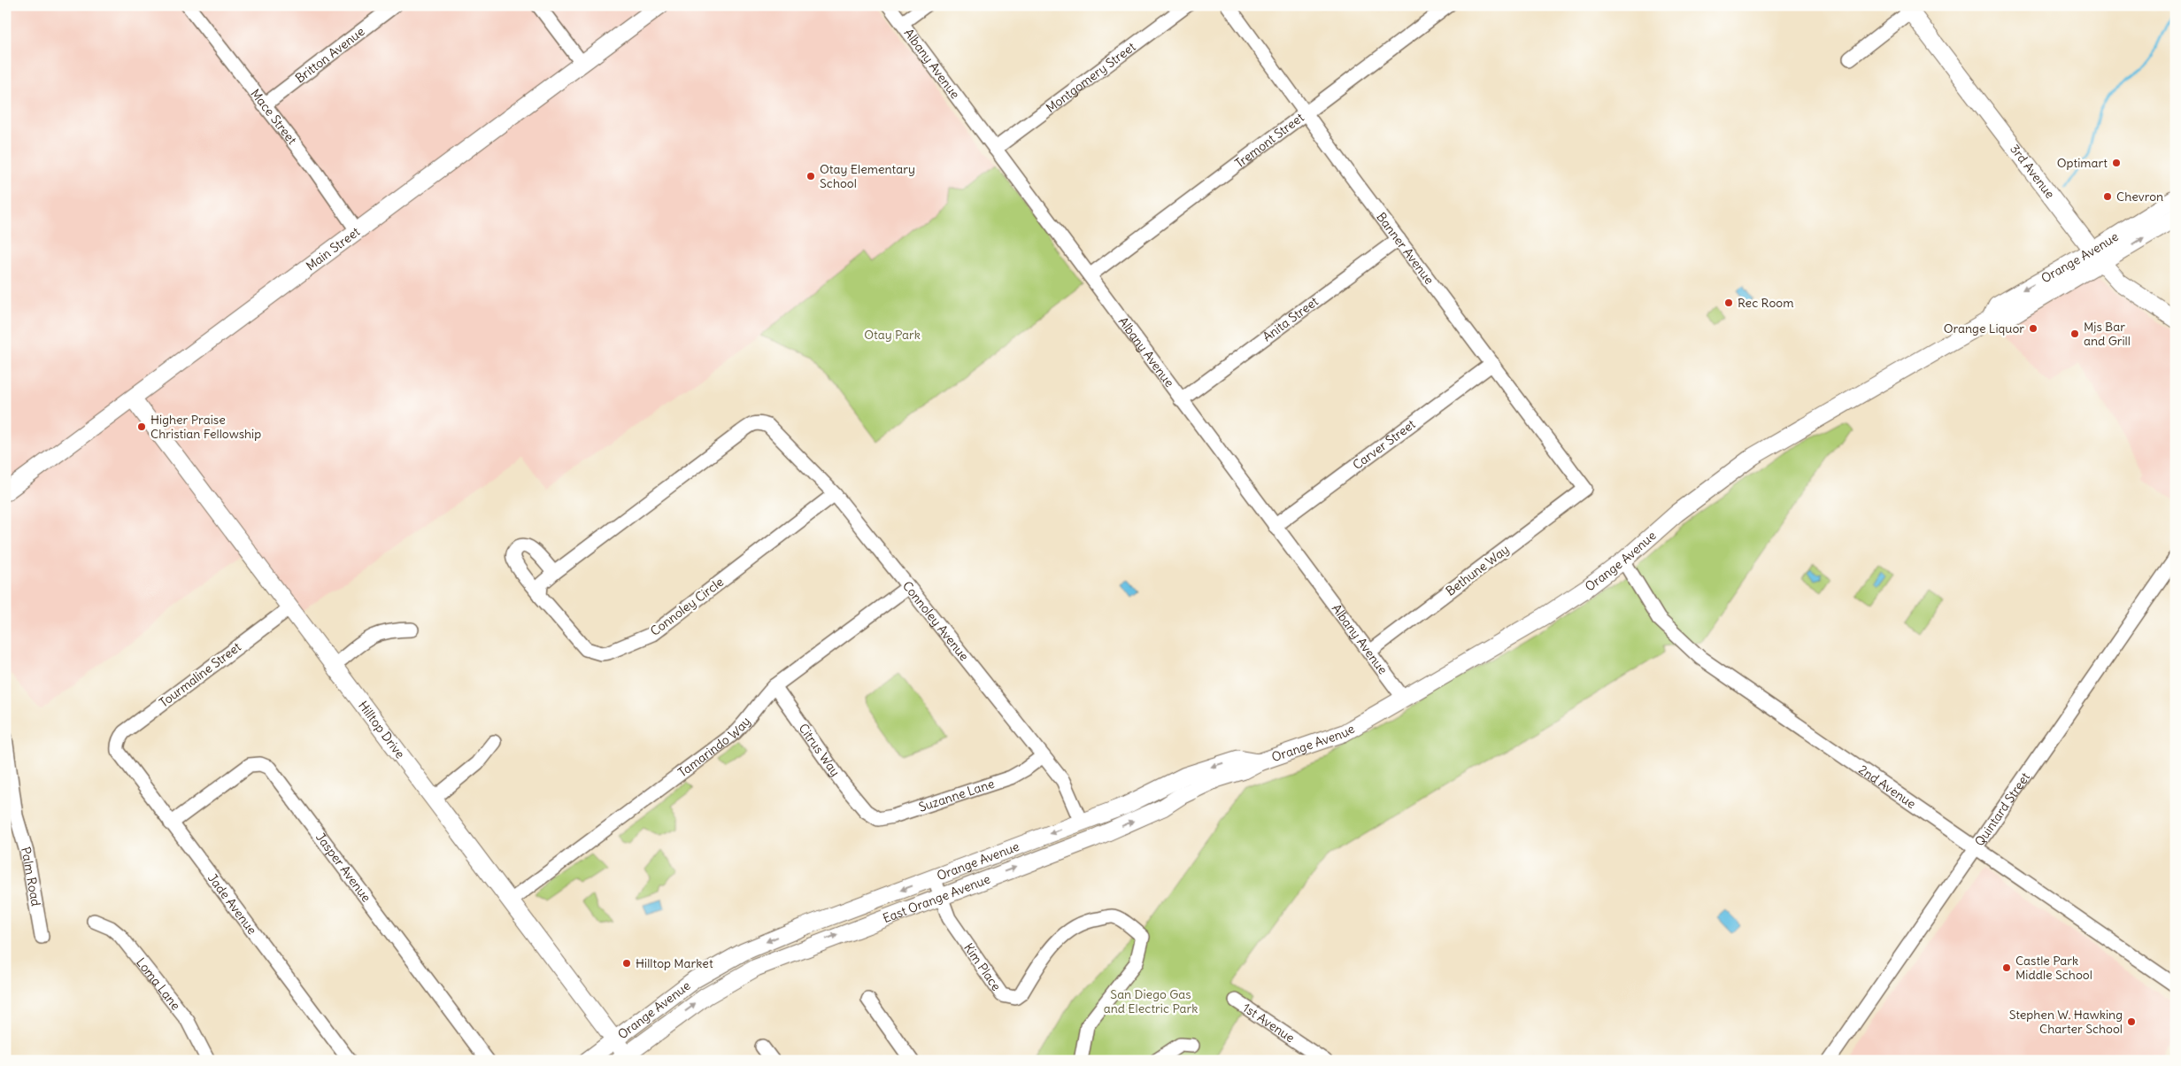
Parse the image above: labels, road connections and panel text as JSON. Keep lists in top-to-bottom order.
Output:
{
  "streets": {
    "main road": [
      "3rd Avenue",
      "Main Street",
      "Orange Avenue",
      "Hilltop Drive",
      "East Orange Avenue"
    ],
    "street": [
      "Britton Avenue",
      "Albany Avenue",
      "Montgomery Street",
      "Mace Street",
      "Tremont Street",
      "Banner Avenue",
      "Anita Street",
      "Carver Street",
      "Bethune Way",
      "Connoley Circle",
      "Connoley Avenue",
      "Tourmaline Street",
      "Tamarindo Way",
      "Citrus Way",
      "2nd Avenue",
      "Suzanne Lane",
      "Quintard Street",
      "Jasper Avenue",
      "Palm Road",
      "Jade Avenue",
      "Kim Place",
      "Loma Lane",
      "1st Avenue"
    ]
  },
  "crossings": [
    ["Britton Avenue", "Mace Street"],
    ["Albany Avenue", "Montgomery Street"],
    ["Albany Avenue", "Tremont Street"],
    ["Albany Avenue", "Orange Avenue"],
    ["Albany Avenue", "Anita Street"],
    ["Albany Avenue", "Carver Street"],
    ["Albany Avenue", "Bethune Way"],
    ["Mace Street", "Main Street"],
    ["Tremont Street", "Banner Avenue"],
    ["3rd Avenue", "Orange Avenue"],
    ["Banner Avenue", "Anita Street"],
    ["Banner Avenue", "Carver Street"],
    ["Banner Avenue", "Bethune Way"],
    ["Main Street", "Hilltop Drive"],
    ["Orange Avenue", "Connoley Avenue"],
    ["Orange Avenue", "Hilltop Drive"],
    ["Orange Avenue", "2nd Avenue"],
    ["Orange Avenue", "East Orange Avenue"],
    ["Orange Avenue", "Kim Place"],
    ["Connoley Circle", "Connoley Avenue"],
    ["Connoley Avenue", "Tamarindo Way"],
    ["Connoley Avenue", "Suzanne Lane"],
    ["Tourmaline Street", "Hilltop Drive"],
    ["Tourmaline Street", "Jade Avenue"],
    ["Hilltop Drive", "Tamarindo Way"],
    ["Hilltop Drive", "East Orange Avenue"],
    ["Tamarindo Way", "Citrus Way"],
    ["Citrus Way", "Suzanne Lane"],
    ["2nd Avenue", "Quintard Street"],
    ["Jasper Avenue", "Jade Avenue"],
    ["East Orange Avenue", "Kim Place"]
  ],
  "one_way": ["East Orange Avenue"],
  "parks": ["Otay Park", "San Diego Gas and Electric Park"],
  "places": [
    "Optimart",
    "Otay Elementary School",
    "Chevron",
    "Rec Room",
    "Orange Liquor",
    "Mjs Bar and Grill",
    "Higher Praise Christian Fellowship",
    "Hilltop Market",
    "Castle Park Middle School",
    "Stephen W. Hawking Charter School"
  ]
}
